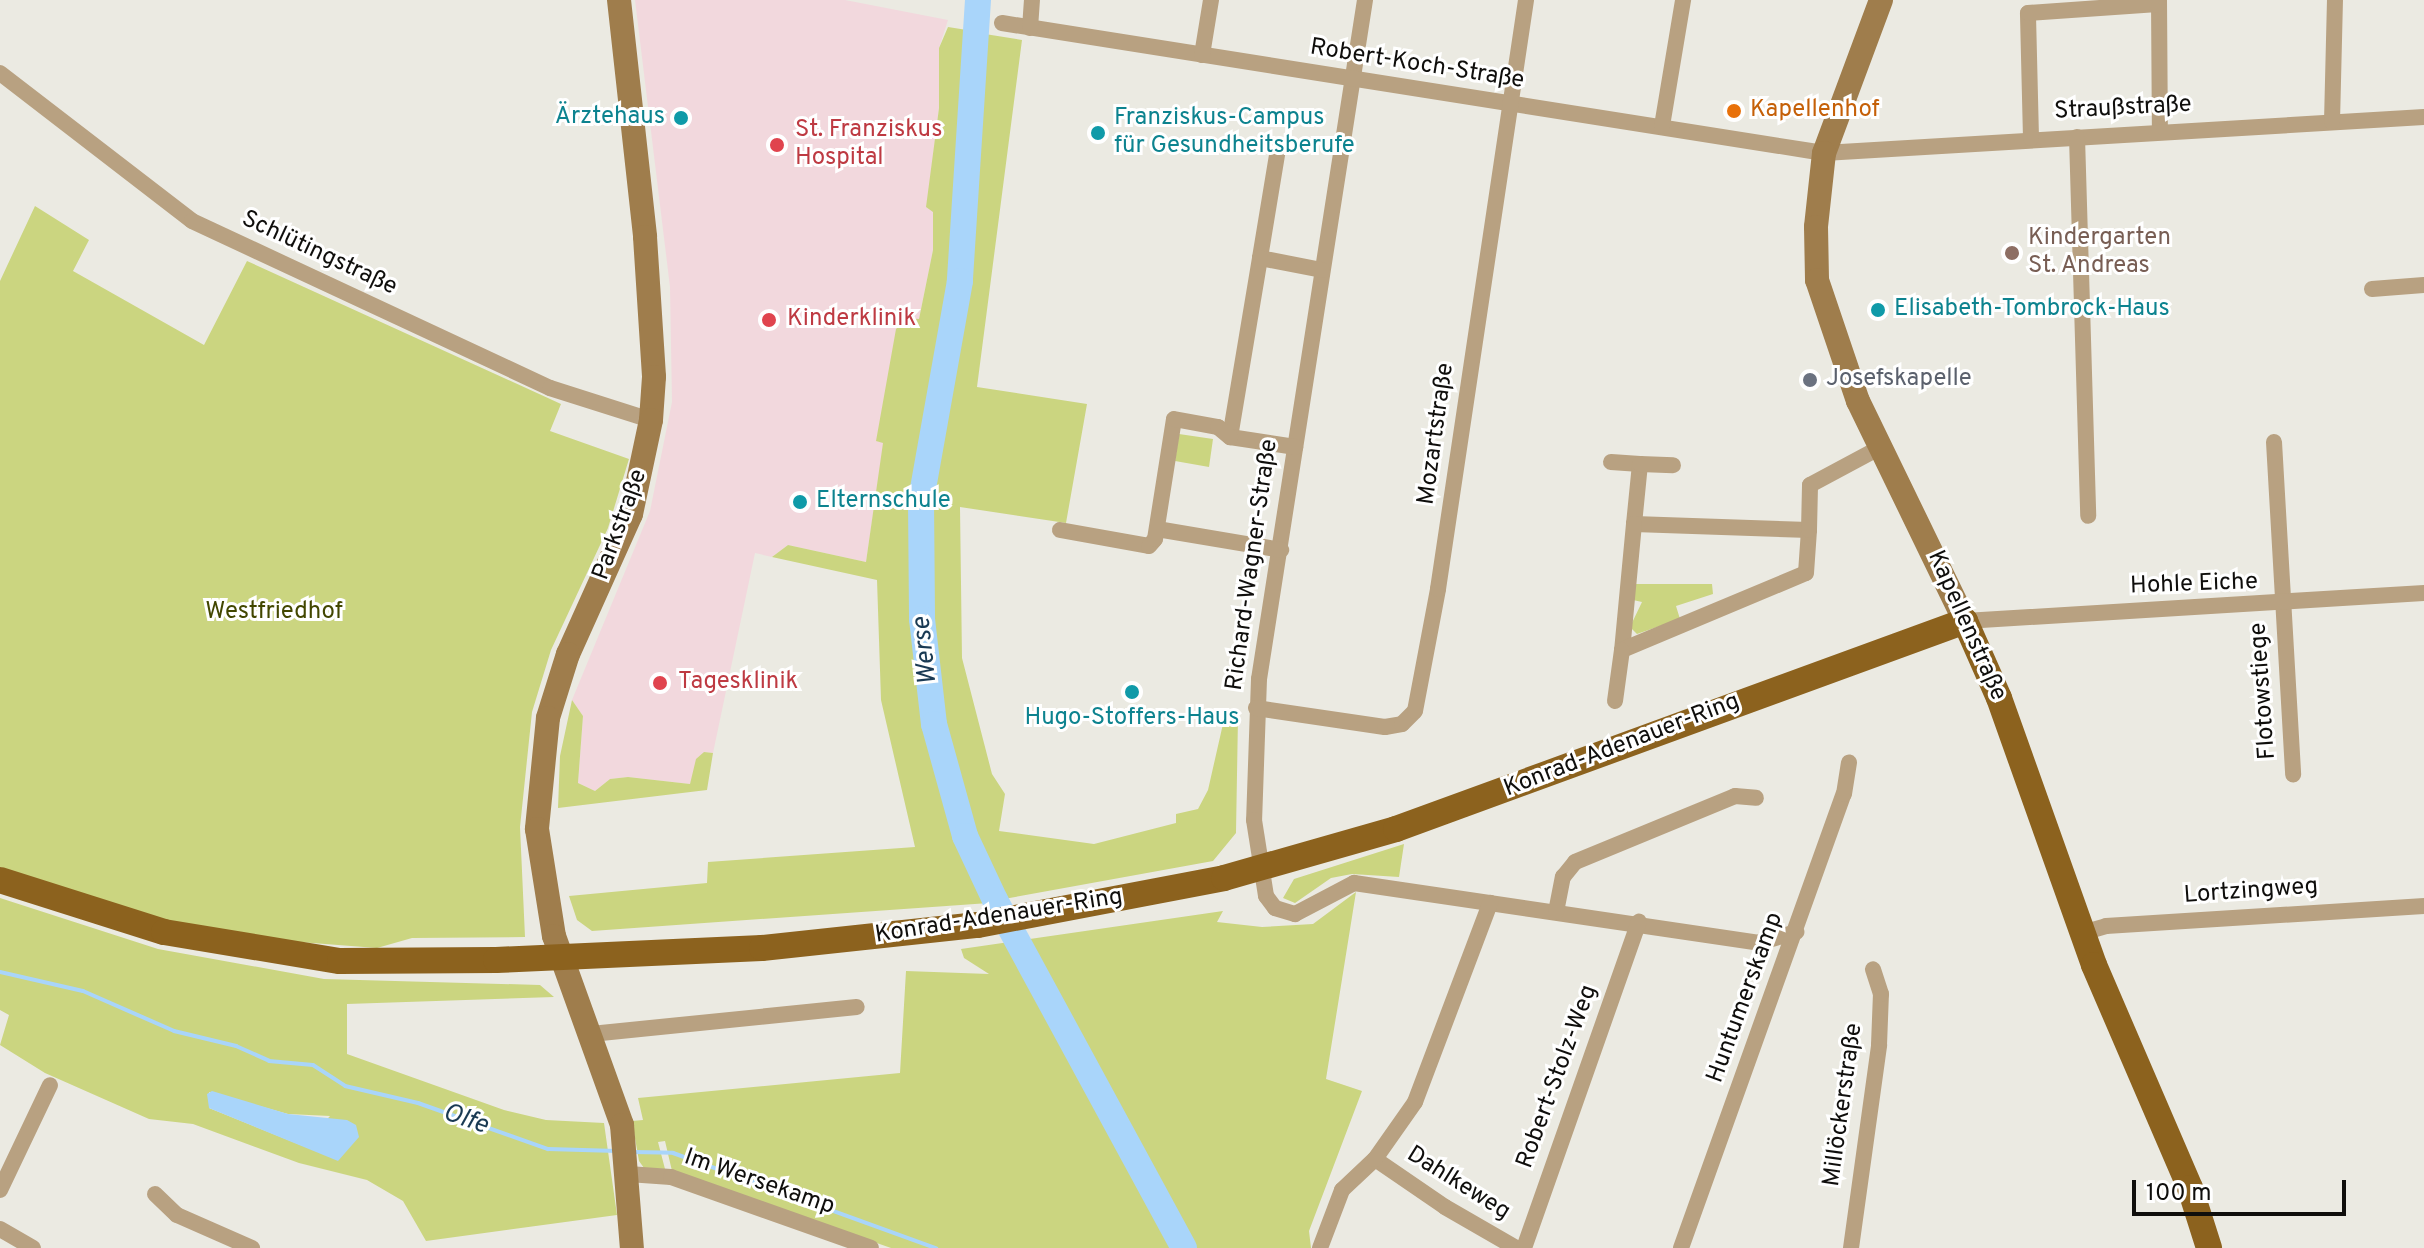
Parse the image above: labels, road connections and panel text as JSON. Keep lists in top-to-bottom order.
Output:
{
  "streets": {
    "main road": ["Kapellenstraße", "Konrad-Adenauer-Ring"],
    "street": [
      "Robert-Koch-Straße",
      "Straußstraße",
      "Schlütingstraße",
      "Mozartstraße",
      "Parkstraße",
      "Richard-Wagner-Straße",
      "Hohle Eiche",
      "Flotowstiege",
      "Lortzingweg",
      "Huntumerskamp",
      "Robert-Stolz-Weg",
      "Millöckerstraße",
      "Im Wersekamp",
      "Dahlkeweg"
    ]
  },
  "crossings": [
    ["Robert-Koch-Straße", "Straußstraße"],
    ["Robert-Koch-Straße", "Mozartstraße"],
    ["Robert-Koch-Straße", "Richard-Wagner-Straße"],
    ["Robert-Koch-Straße", "Kapellenstraße"],
    ["Straußstraße", "Kapellenstraße"],
    ["Schlütingstraße", "Parkstraße"],
    ["Mozartstraße", "Richard-Wagner-Straße"],
    ["Parkstraße", "Konrad-Adenauer-Ring"],
    ["Parkstraße", "Im Wersekamp"],
    ["Richard-Wagner-Straße", "Konrad-Adenauer-Ring"],
    ["Hohle Eiche", "Kapellenstraße"],
    ["Hohle Eiche", "Flotowstiege"],
    ["Hohle Eiche", "Konrad-Adenauer-Ring"],
    ["Kapellenstraße", "Konrad-Adenauer-Ring"],
    ["Kapellenstraße", "Lortzingweg"]
  ],
  "water": ["Werse", "Olfe"],
  "parks": ["Westfriedhof"],
  "places": [
    "Kapellenhof",
    "Ärztehaus",
    "Franziskus-Campus für Gesundheitsberufe",
    "St. Franziskus Hospital",
    "Kindergarten St. Andreas",
    "Elisabeth-Tombrock-Haus",
    "Kinderklinik",
    "Josefskapelle",
    "Elternschule",
    "Tagesklinik",
    "Hugo-Stoffers-Haus"
  ],
  "scale_bar": "100 m"
}
